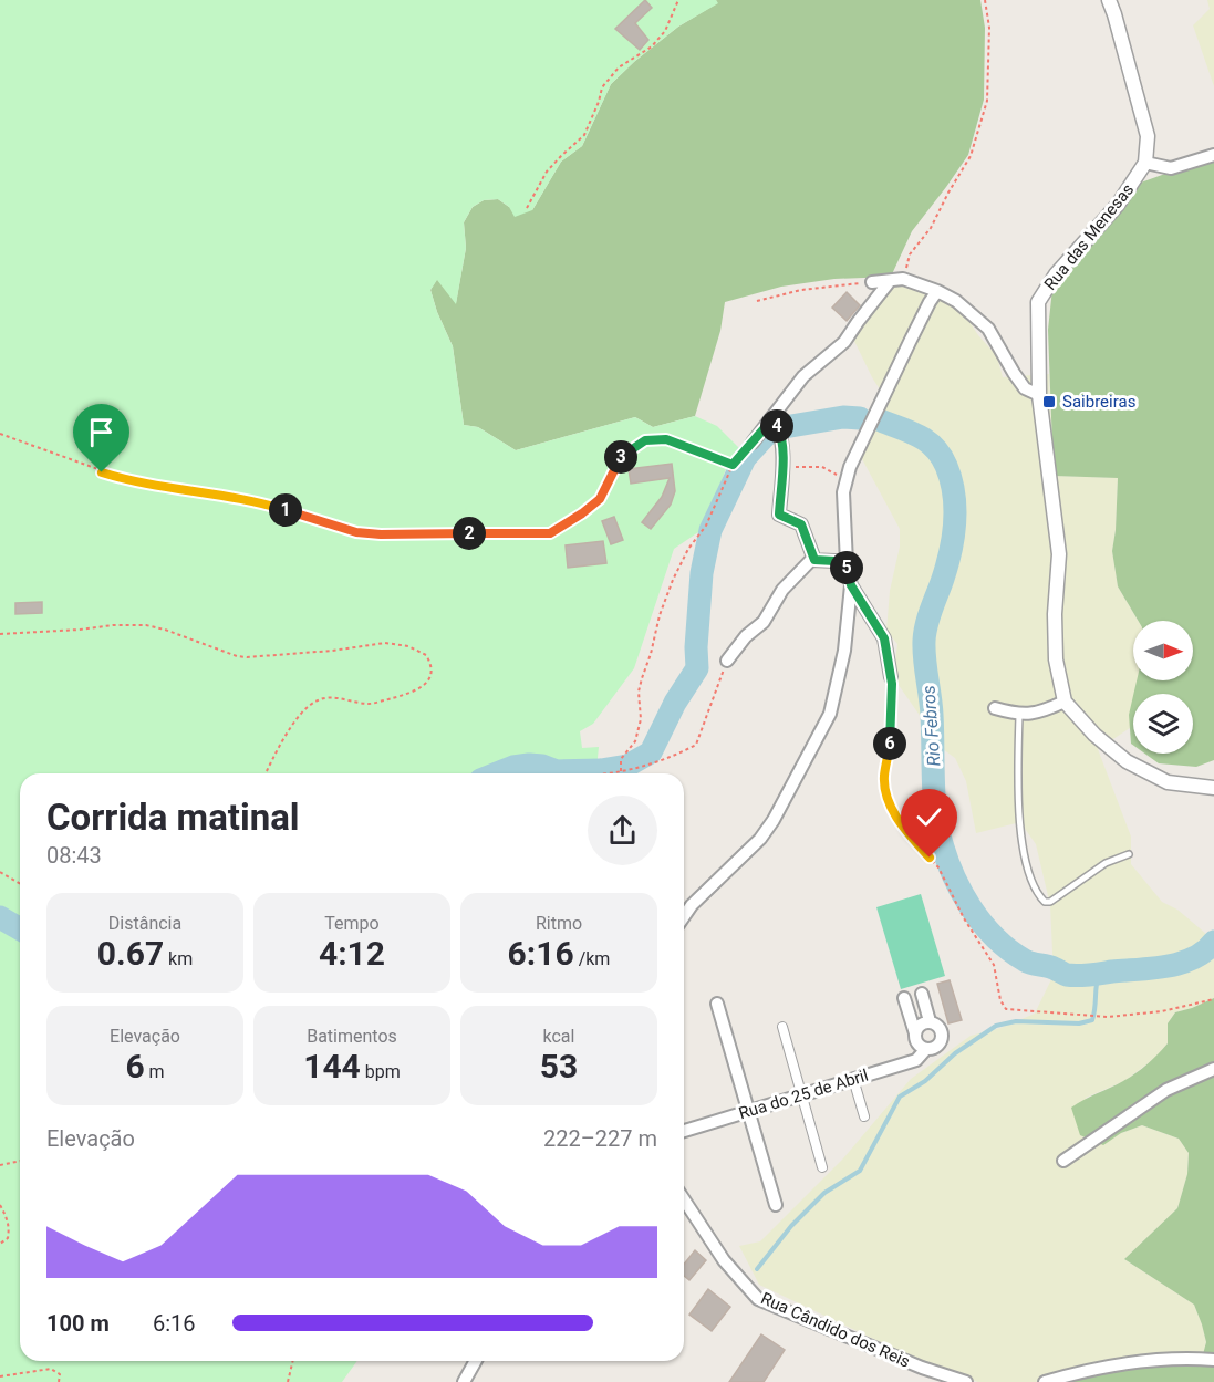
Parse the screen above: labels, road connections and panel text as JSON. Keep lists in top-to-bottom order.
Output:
{
  "streets": {
    "street": ["Rua das Menesas", "Rua do 25 de Abril", "Rua Cândido dos Reis"]
  },
  "water": ["Rio Febros"],
  "places": {
    "transit": ["Saibreiras"]
  },
  "north": "right",
  "page": {
    "pins": [
      "4",
      "3",
      "1",
      "2",
      "5",
      "6"
    ],
    "heading": ["Corrida matinal", "08:43"],
    "stats": [
      ["Distância", "0.67 km"],
      ["Tempo", "4:12"],
      ["Ritmo", "6:16 /km"],
      ["Elevação", "6 m"],
      ["Batimentos", "144 bpm"],
      ["kcal", "53"]
    ],
    "chart": ["Elevação", "222–227 m"],
    "list": [
      {
        "name": "100 m",
        "note": "6:16"
      }
    ]
  }
}
